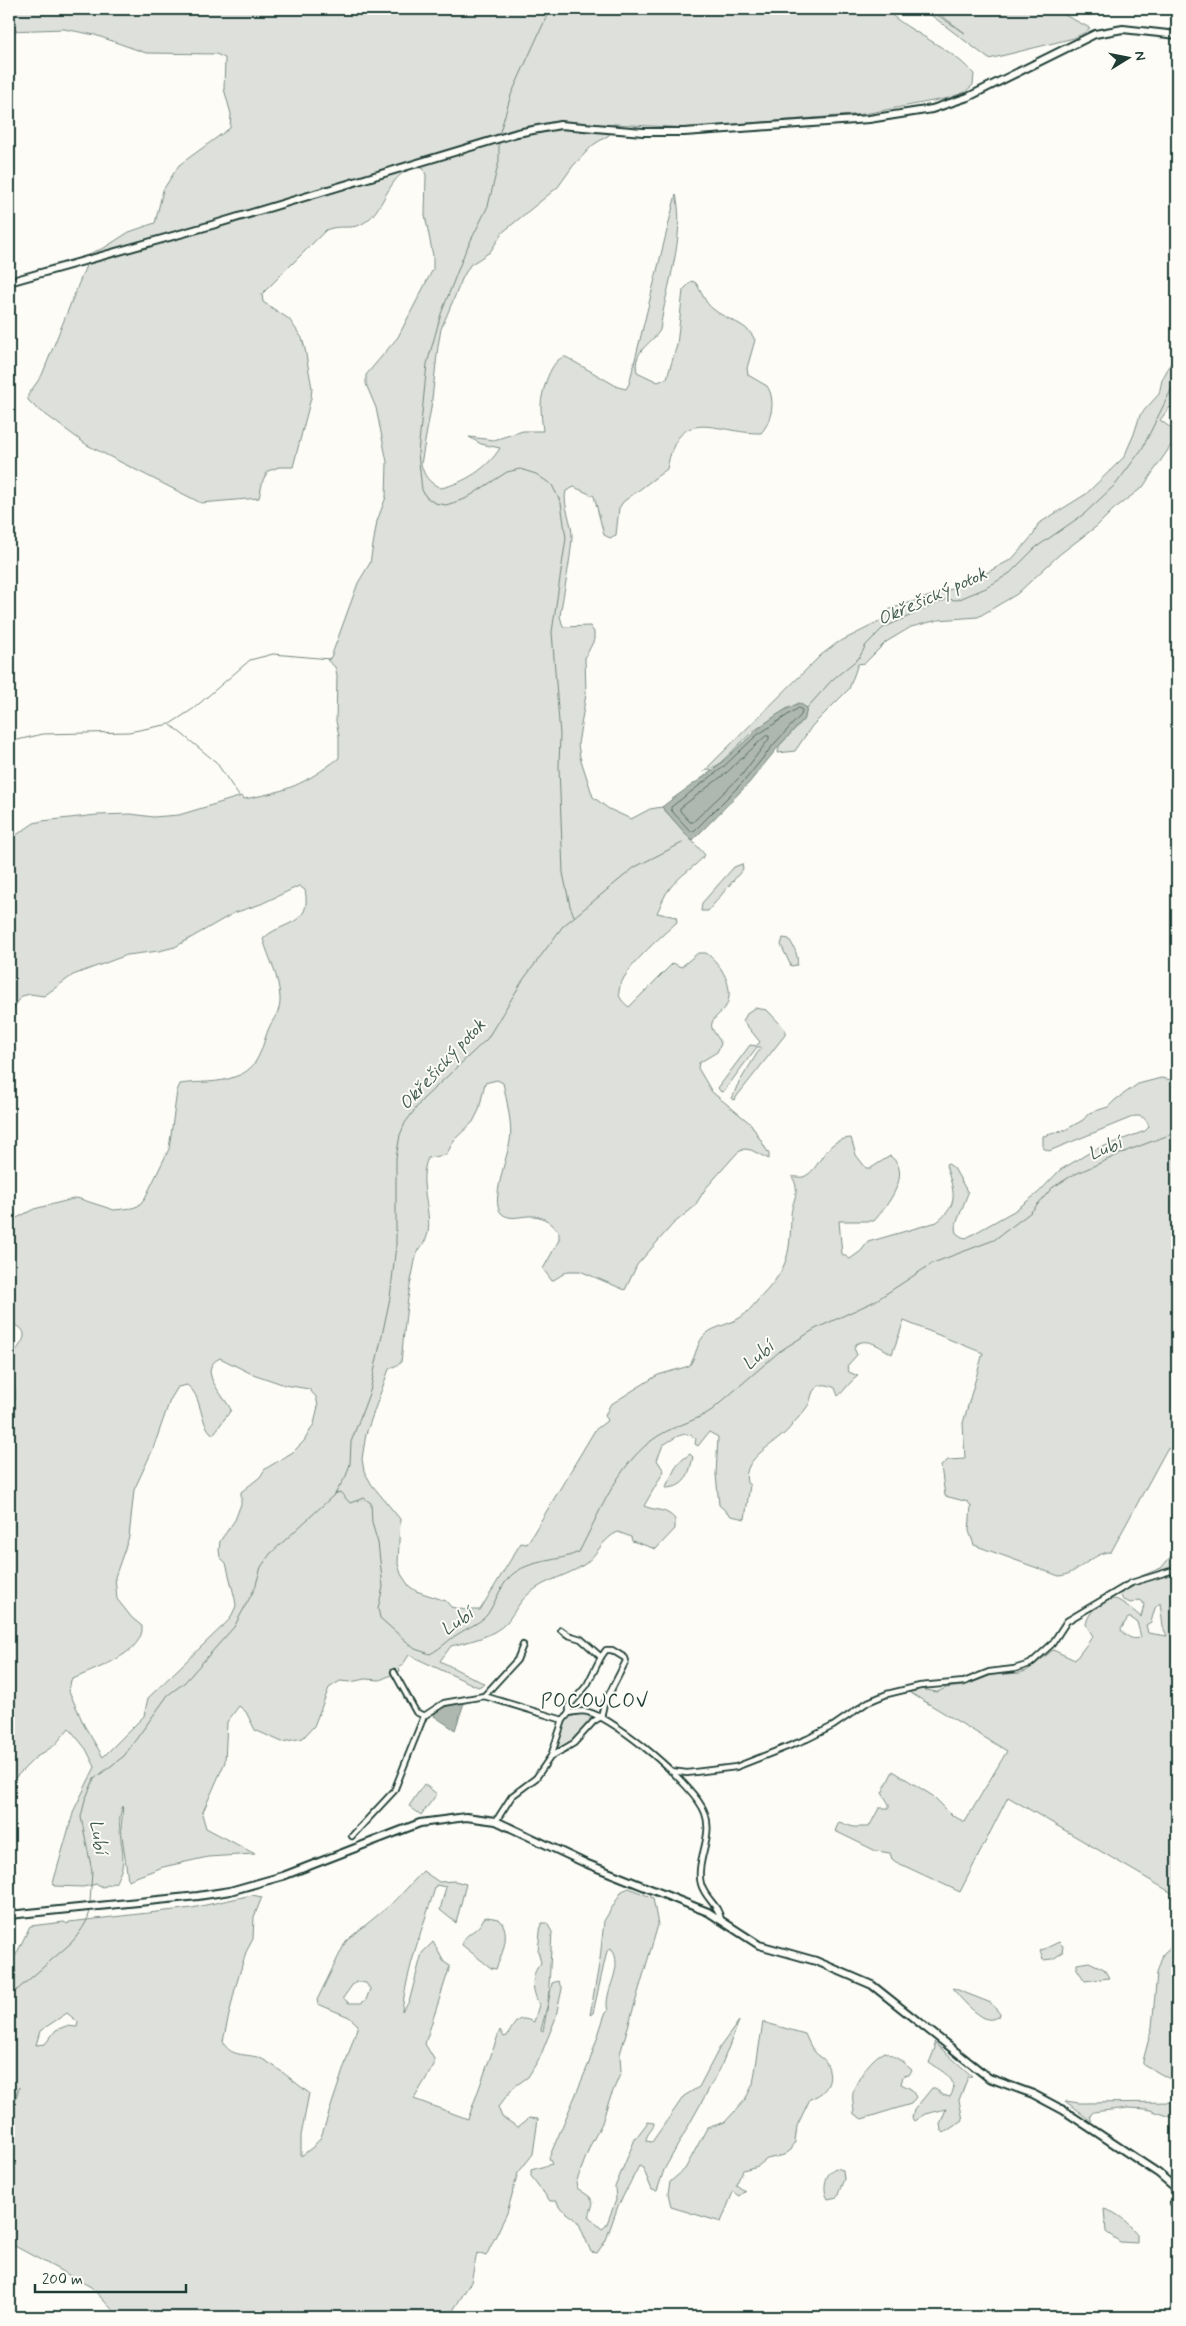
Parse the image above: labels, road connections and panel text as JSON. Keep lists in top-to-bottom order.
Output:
{
  "districts": ["POCOUCOV"],
  "water": ["Okřešický potok", "Lubí"],
  "scale_bar": "200 m",
  "north": "right"
}
